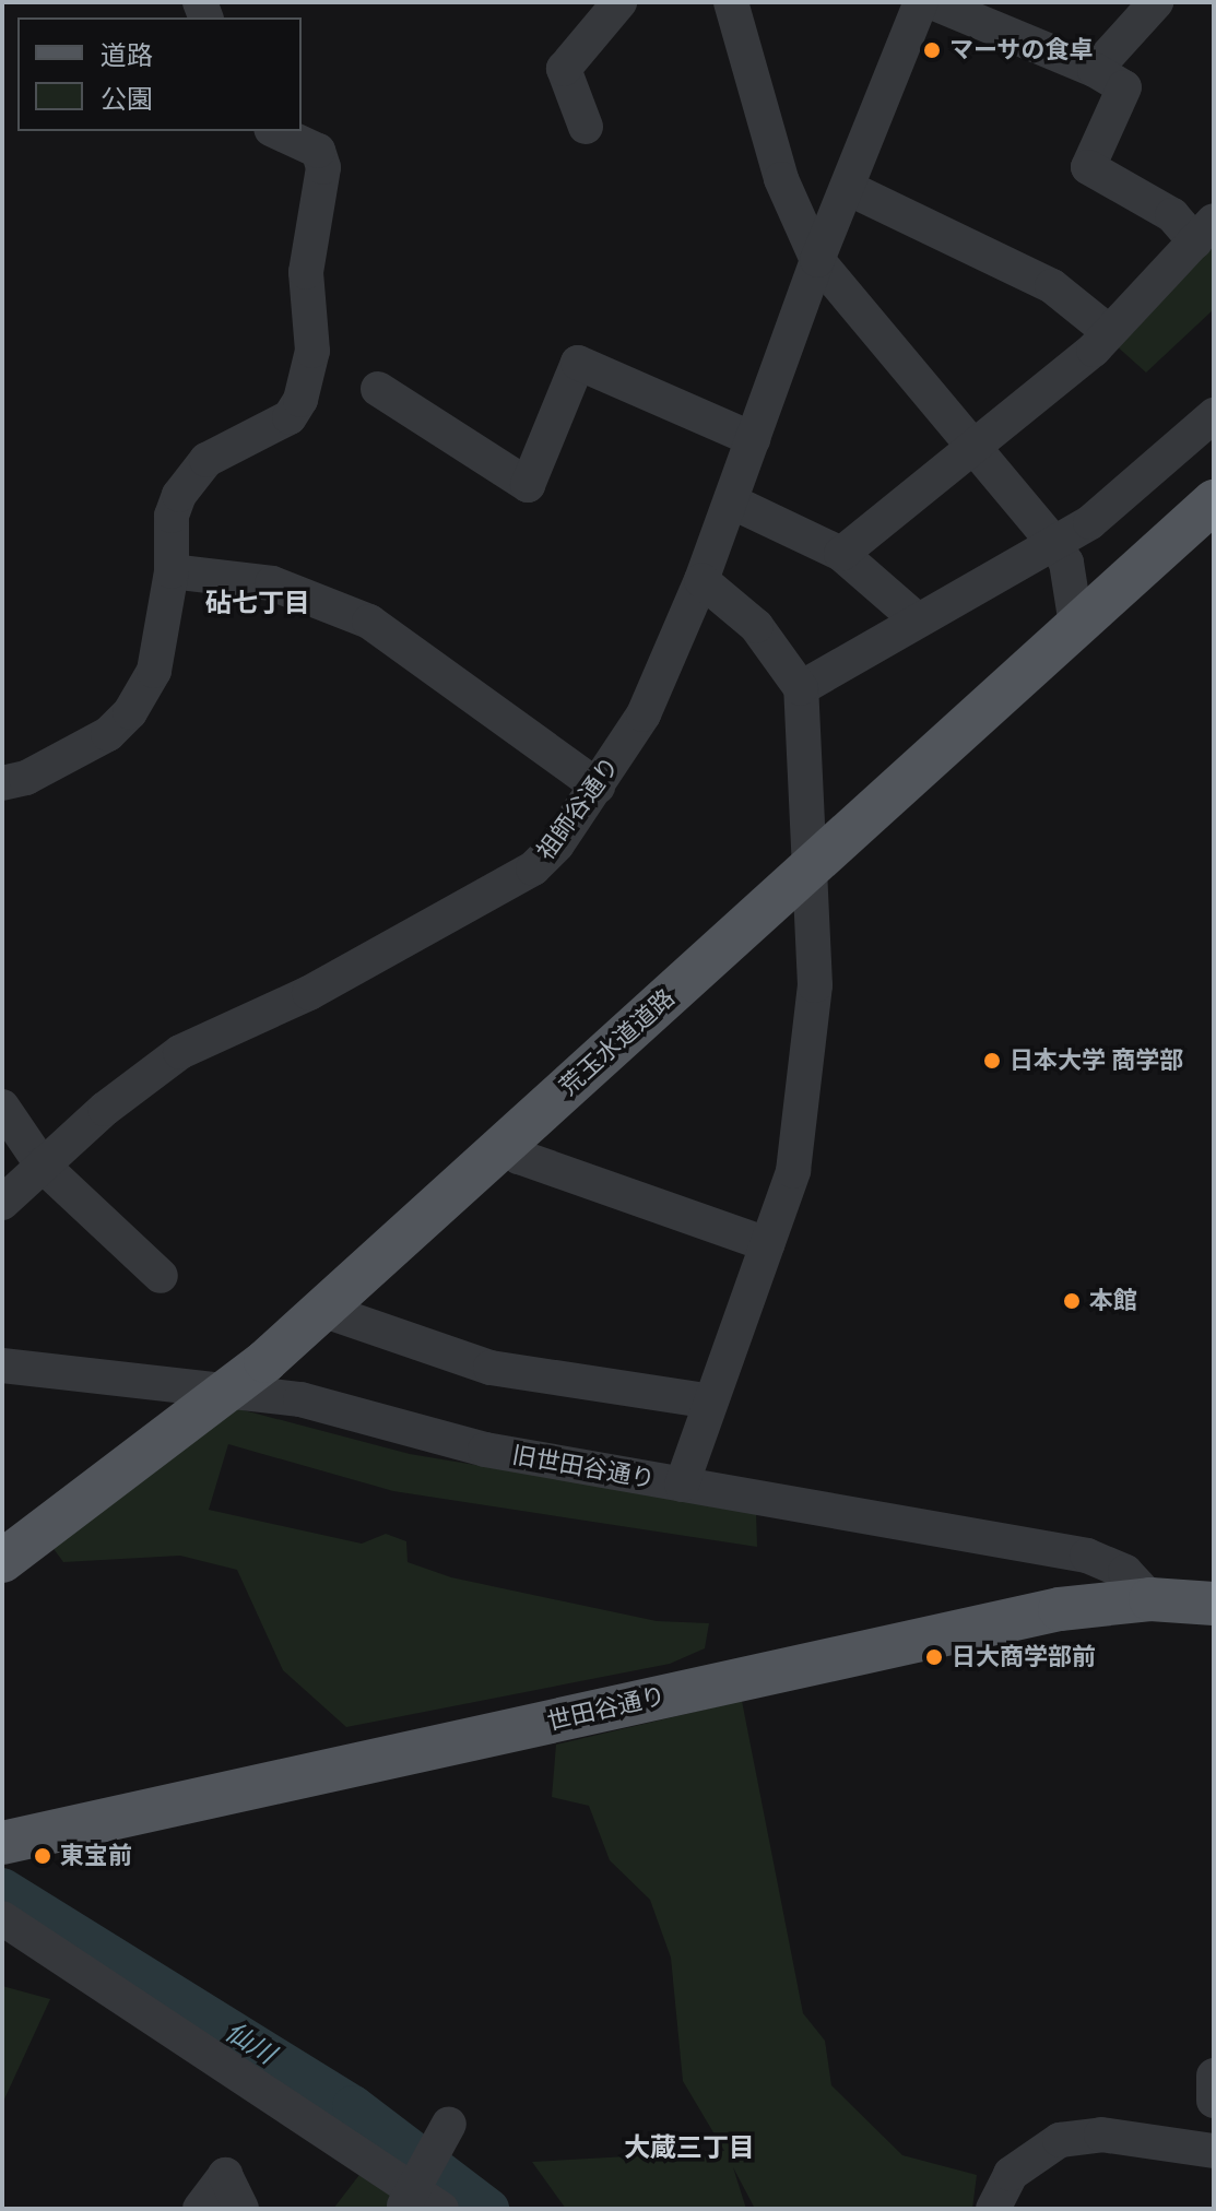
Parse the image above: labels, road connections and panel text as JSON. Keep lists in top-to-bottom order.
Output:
{
  "streets": {
    "main road": ["荒玉水道道路", "世田谷通り"],
    "street": ["祖師谷通り", "旧世田谷通り"]
  },
  "crossings": [
    ["荒玉水道道路", "旧世田谷通り"],
    ["旧世田谷通り", "世田谷通り"]
  ],
  "districts": ["砧七丁目", "大蔵三丁目"],
  "water": ["仙川"],
  "places": [
    "マーサの食卓",
    "日本大学 商学部",
    "本館",
    "日大商学部前",
    "東宝前"
  ],
  "legend": ["道路", "公園"]
}
